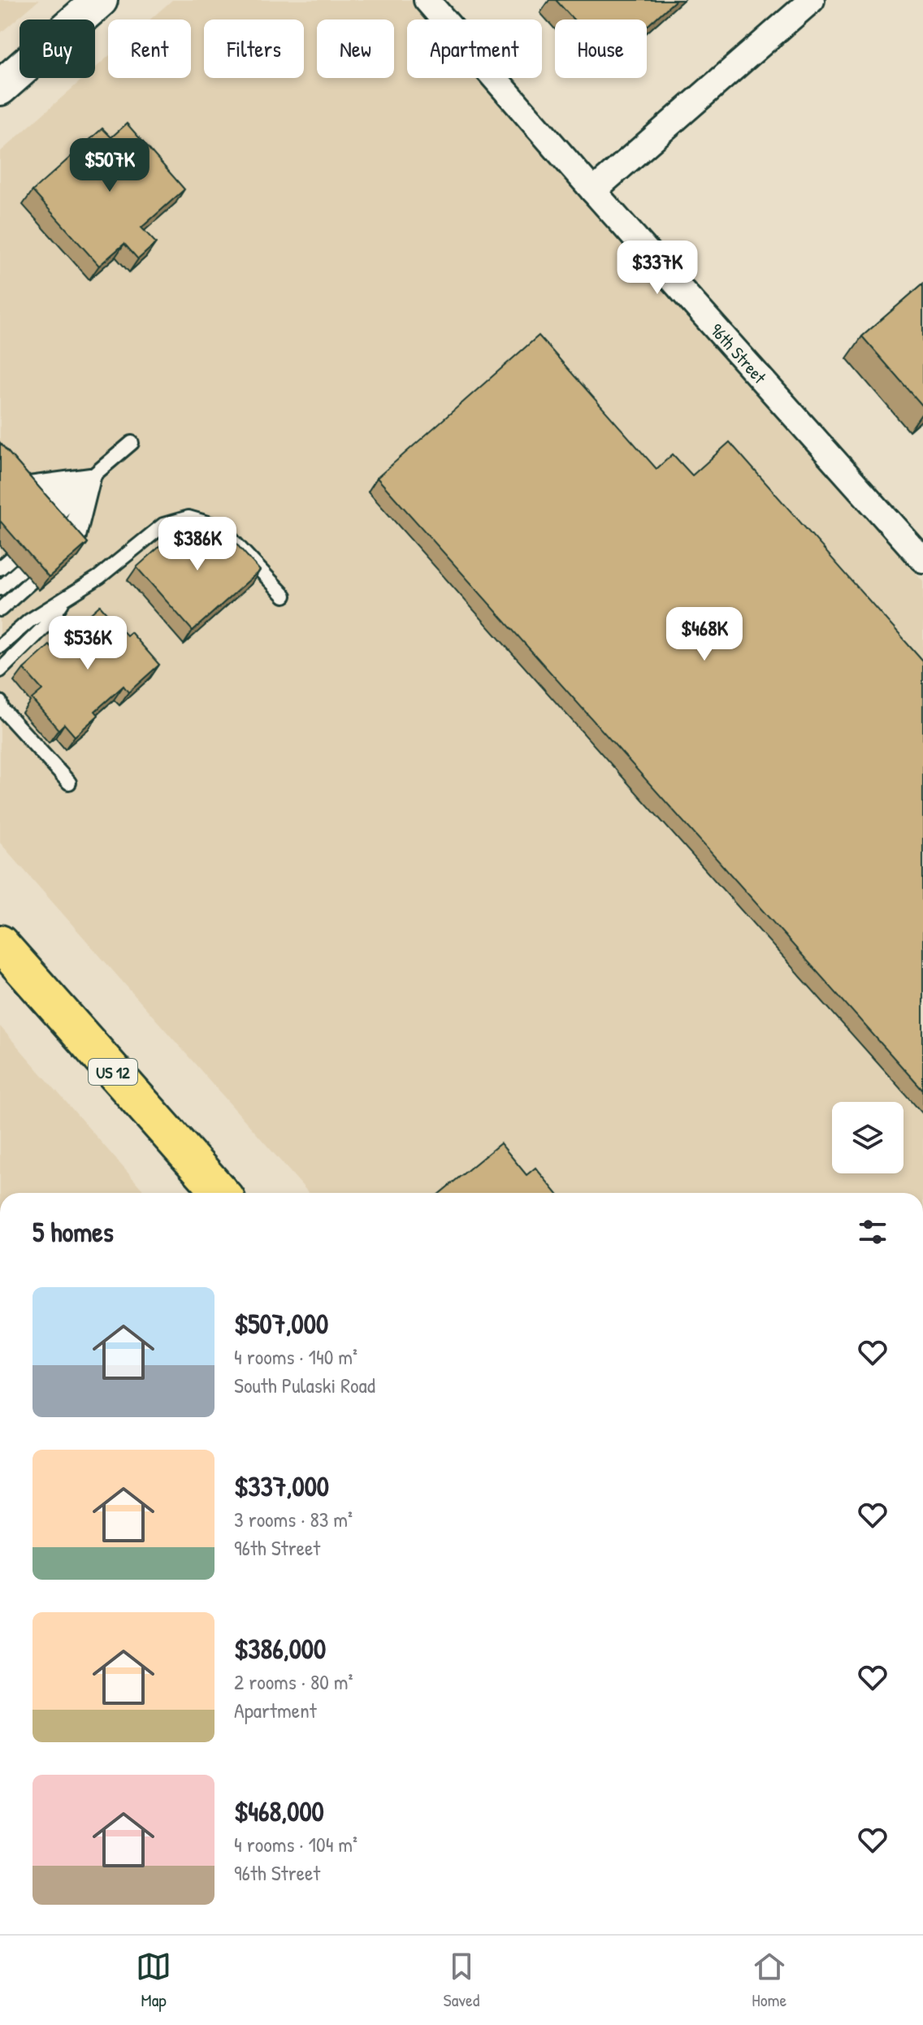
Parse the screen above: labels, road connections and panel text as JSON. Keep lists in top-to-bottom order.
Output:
{
  "streets": {
    "main road": ["US 12"],
    "street": ["96th Street"]
  },
  "page": {
    "chip": [
      "Buy",
      "Rent",
      "Filters",
      "New",
      "Apartment",
      "House"
    ],
    "price": [
      "$507K",
      "$337K",
      "$386K",
      "$468K",
      "$536K"
    ],
    "heading": "5 homes",
    "list": [
      {
        "name": "$507,000",
        "note": "4 rooms · 140 m² · South Pulaski Road"
      },
      {
        "name": "$337,000",
        "note": "3 rooms · 83 m² · 96th Street"
      },
      {
        "name": "$386,000",
        "note": "2 rooms · 80 m² · Apartment"
      },
      {
        "name": "$468,000",
        "note": "4 rooms · 104 m² · 96th Street"
      }
    ],
    "tabs": ["Map", "Saved", "Home"]
  }
}
